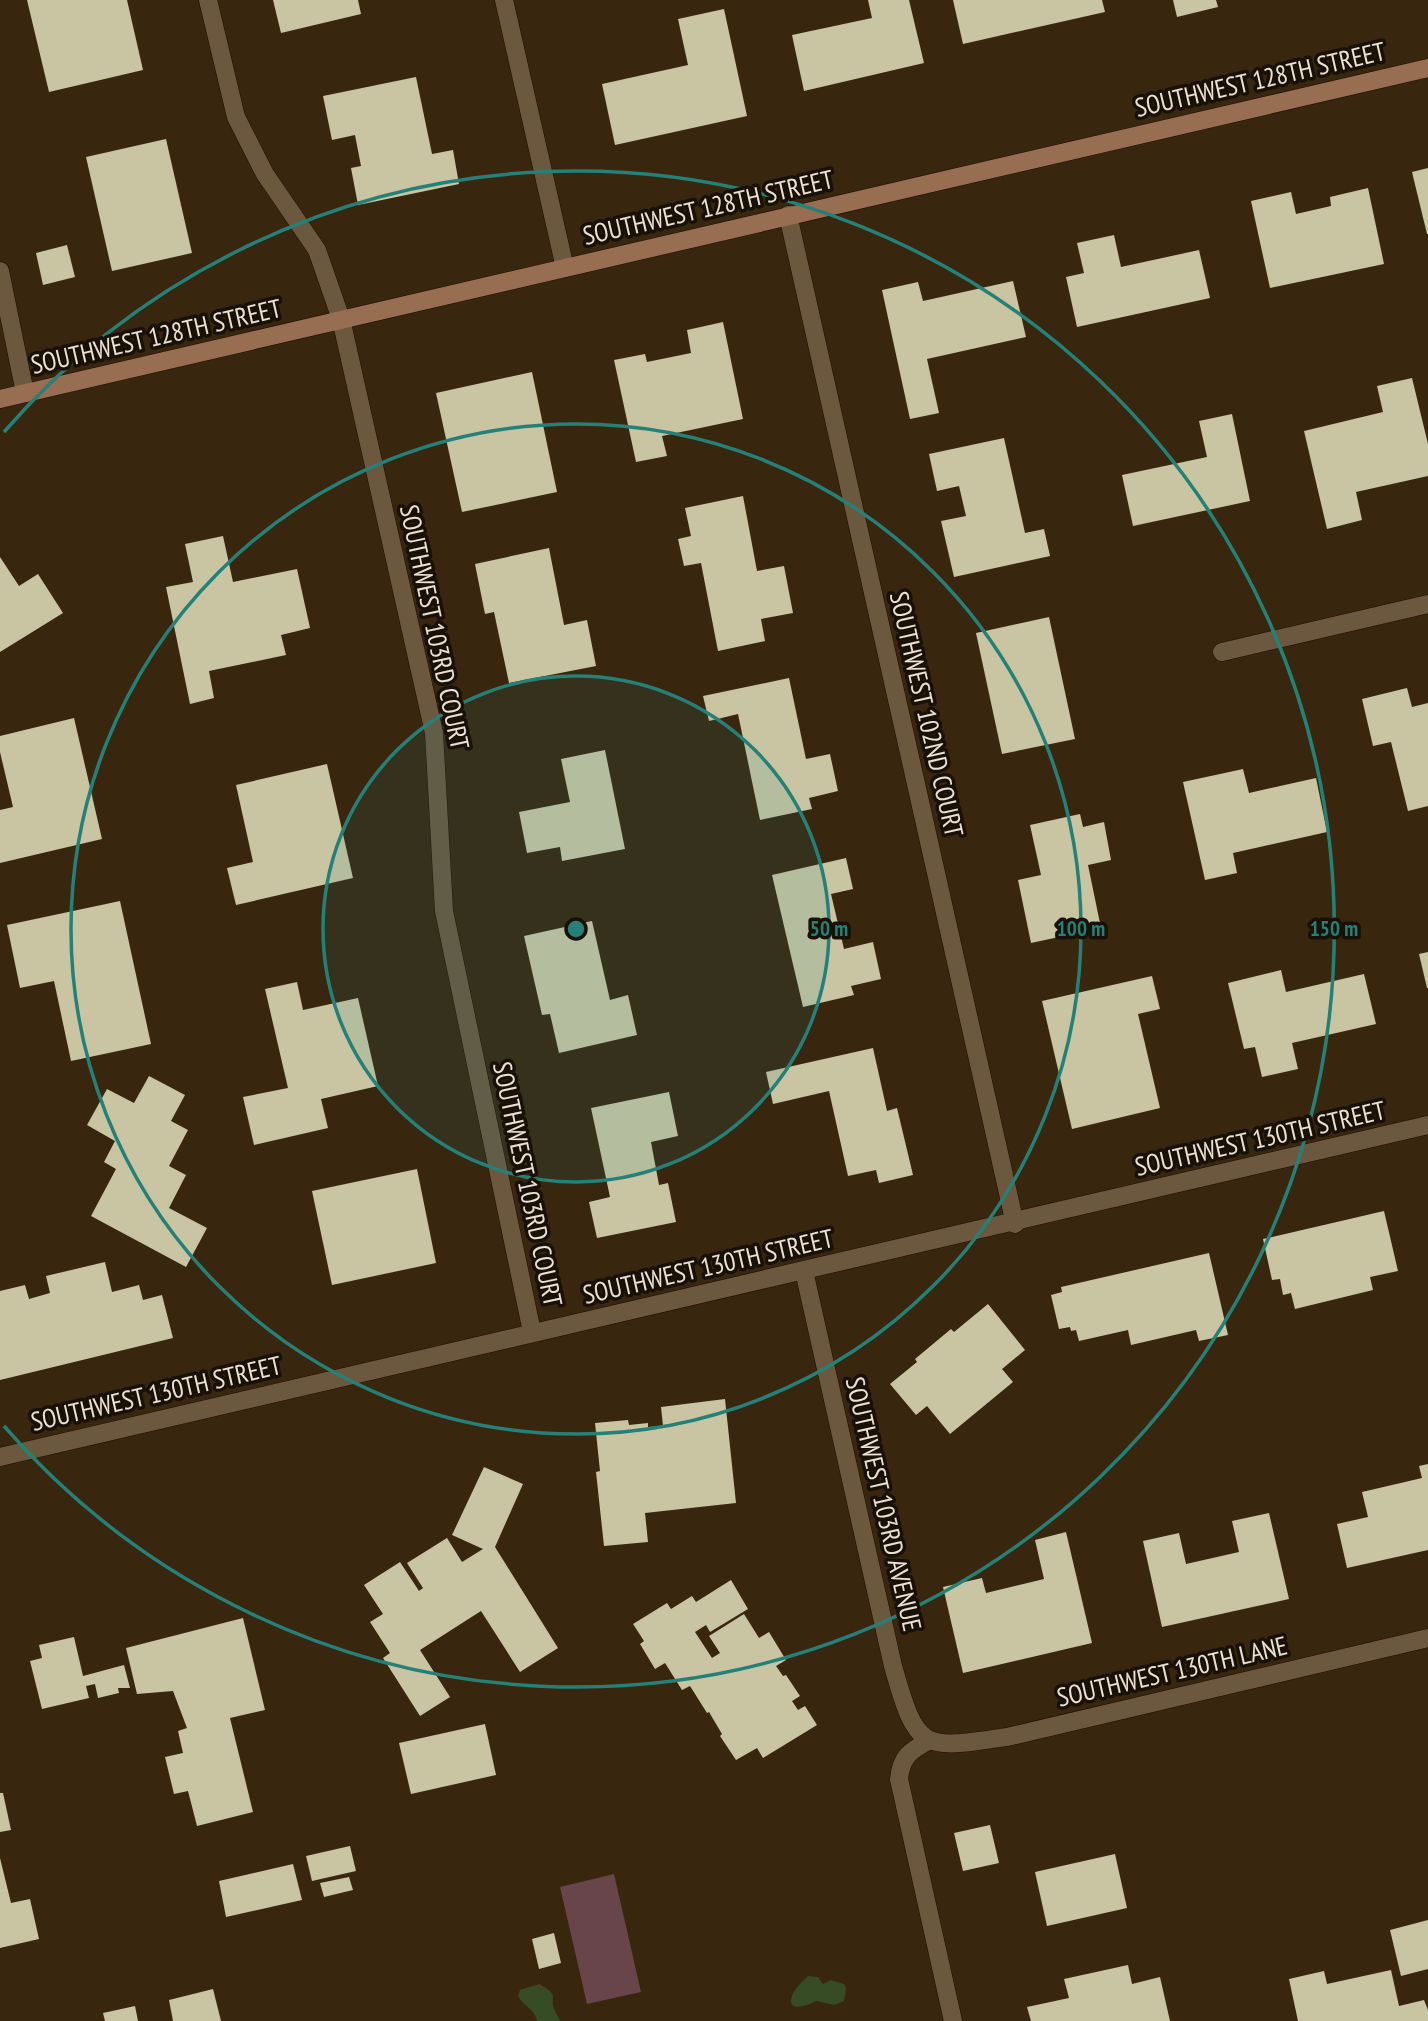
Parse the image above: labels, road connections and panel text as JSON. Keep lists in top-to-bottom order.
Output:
{
  "streets": {
    "street": [
      "SOUTHWEST 128TH STREET",
      "SOUTHWEST 103RD COURT",
      "SOUTHWEST 102ND COURT",
      "SOUTHWEST 130TH STREET",
      "SOUTHWEST 103RD AVENUE",
      "SOUTHWEST 130TH LANE"
    ]
  },
  "crossings": [
    ["SOUTHWEST 128TH STREET", "SOUTHWEST 103RD COURT"],
    ["SOUTHWEST 128TH STREET", "SOUTHWEST 102ND COURT"],
    ["SOUTHWEST 103RD COURT", "SOUTHWEST 130TH STREET"],
    ["SOUTHWEST 102ND COURT", "SOUTHWEST 130TH STREET"],
    ["SOUTHWEST 130TH STREET", "SOUTHWEST 103RD AVENUE"],
    ["SOUTHWEST 103RD AVENUE", "SOUTHWEST 130TH LANE"]
  ],
  "rings": ["50 m", "100 m", "150 m"]
}
